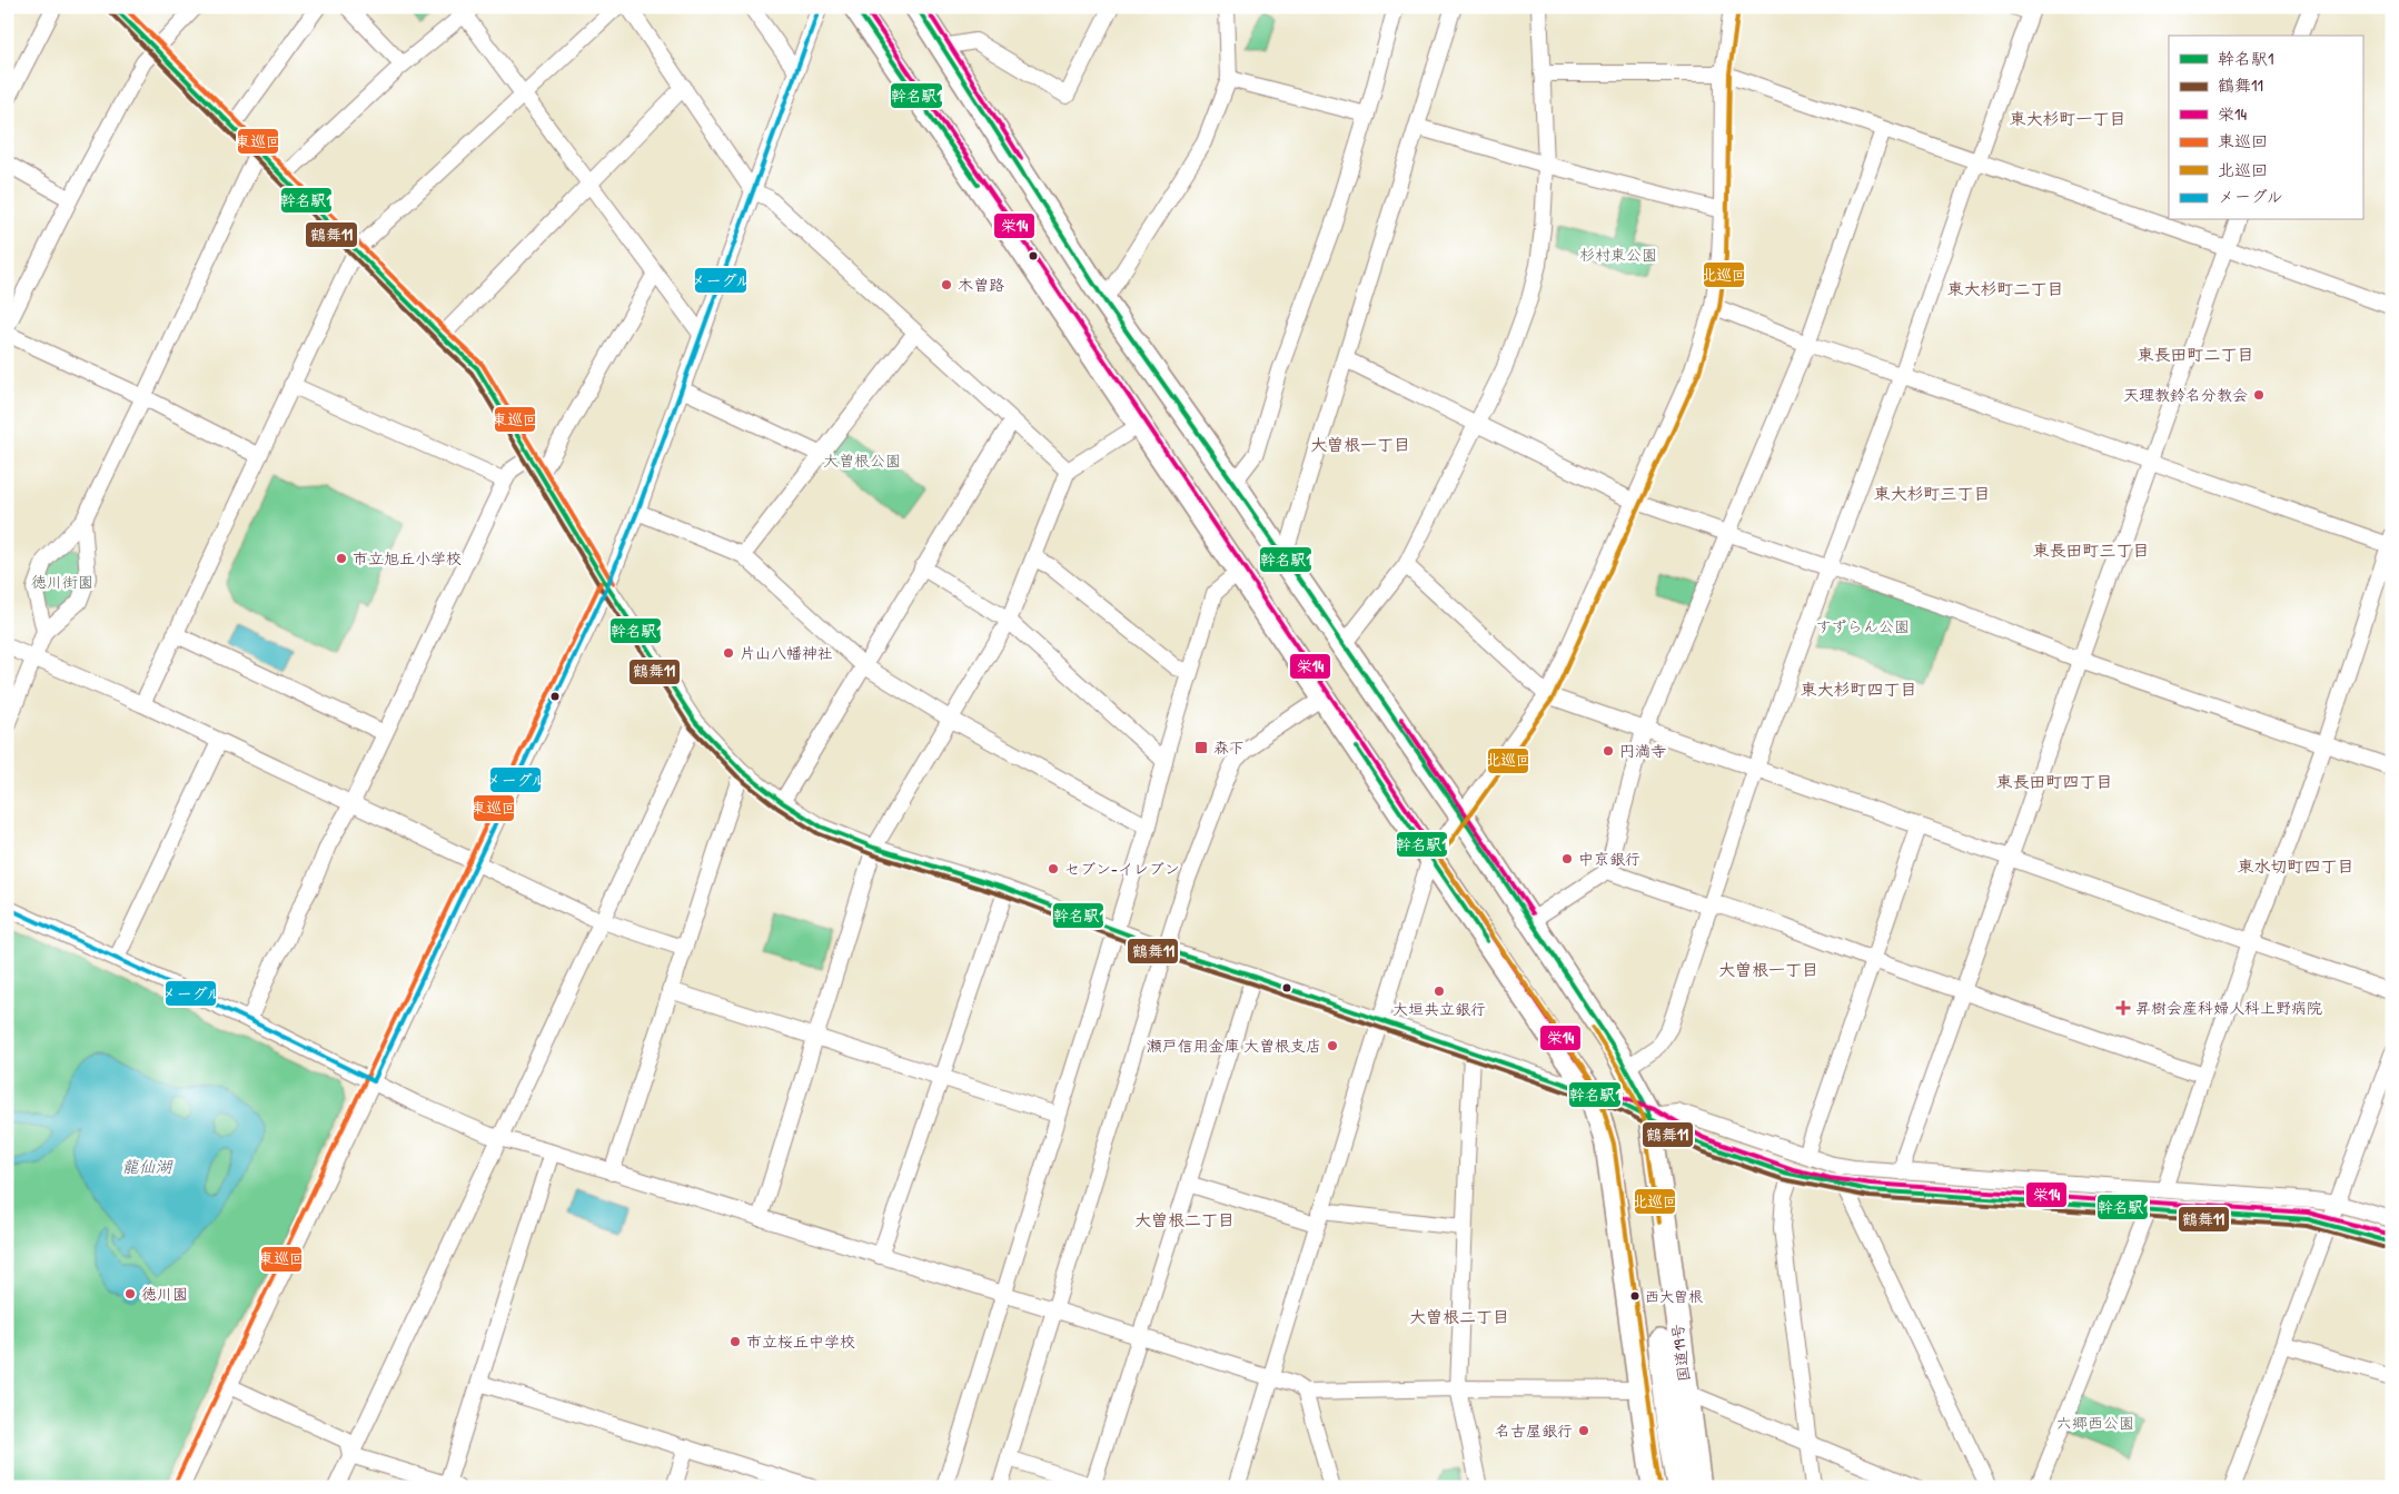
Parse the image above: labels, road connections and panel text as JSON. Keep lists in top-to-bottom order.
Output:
{
  "streets": {
    "highway": ["国道19号"]
  },
  "districts": [
    "東大杉町一丁目",
    "東大杉町二丁目",
    "東長田町二丁目",
    "大曽根一丁目",
    "東大杉町三丁目",
    "東長田町三丁目",
    "東大杉町四丁目",
    "東長田町四丁目",
    "東水切町四丁目",
    "大曽根一丁目",
    "大曽根二丁目",
    "大曽根二丁目"
  ],
  "water": ["龍仙湖"],
  "parks": [
    "杉村東公園",
    "大曽根公園",
    "徳川街園",
    "すずらん公園",
    "六郷西公園"
  ],
  "places": {
    "other": [
      "木曽路",
      "天理教鈴名分教会",
      "市立旭丘小学校",
      "片山八幡神社",
      "円満寺",
      "中京銀行",
      "セブン-イレブン",
      "大垣共立銀行",
      "瀬戸信用金庫 大曽根支店",
      "徳川園",
      "西大曽根",
      "市立桜丘中学校",
      "名古屋銀行"
    ],
    "transit": ["森下"],
    "health": ["昇樹会産科婦人科上野病院"]
  },
  "lines": [
    "transit line 幹名駅1",
    "transit line 栄14",
    "transit line 東巡回",
    "transit line メーグル",
    "transit line 北巡回",
    "transit line 鶴舞11"
  ],
  "legend": [
    "幹名駅1",
    "鶴舞11",
    "栄14",
    "東巡回",
    "北巡回",
    "メーグル"
  ]
}
